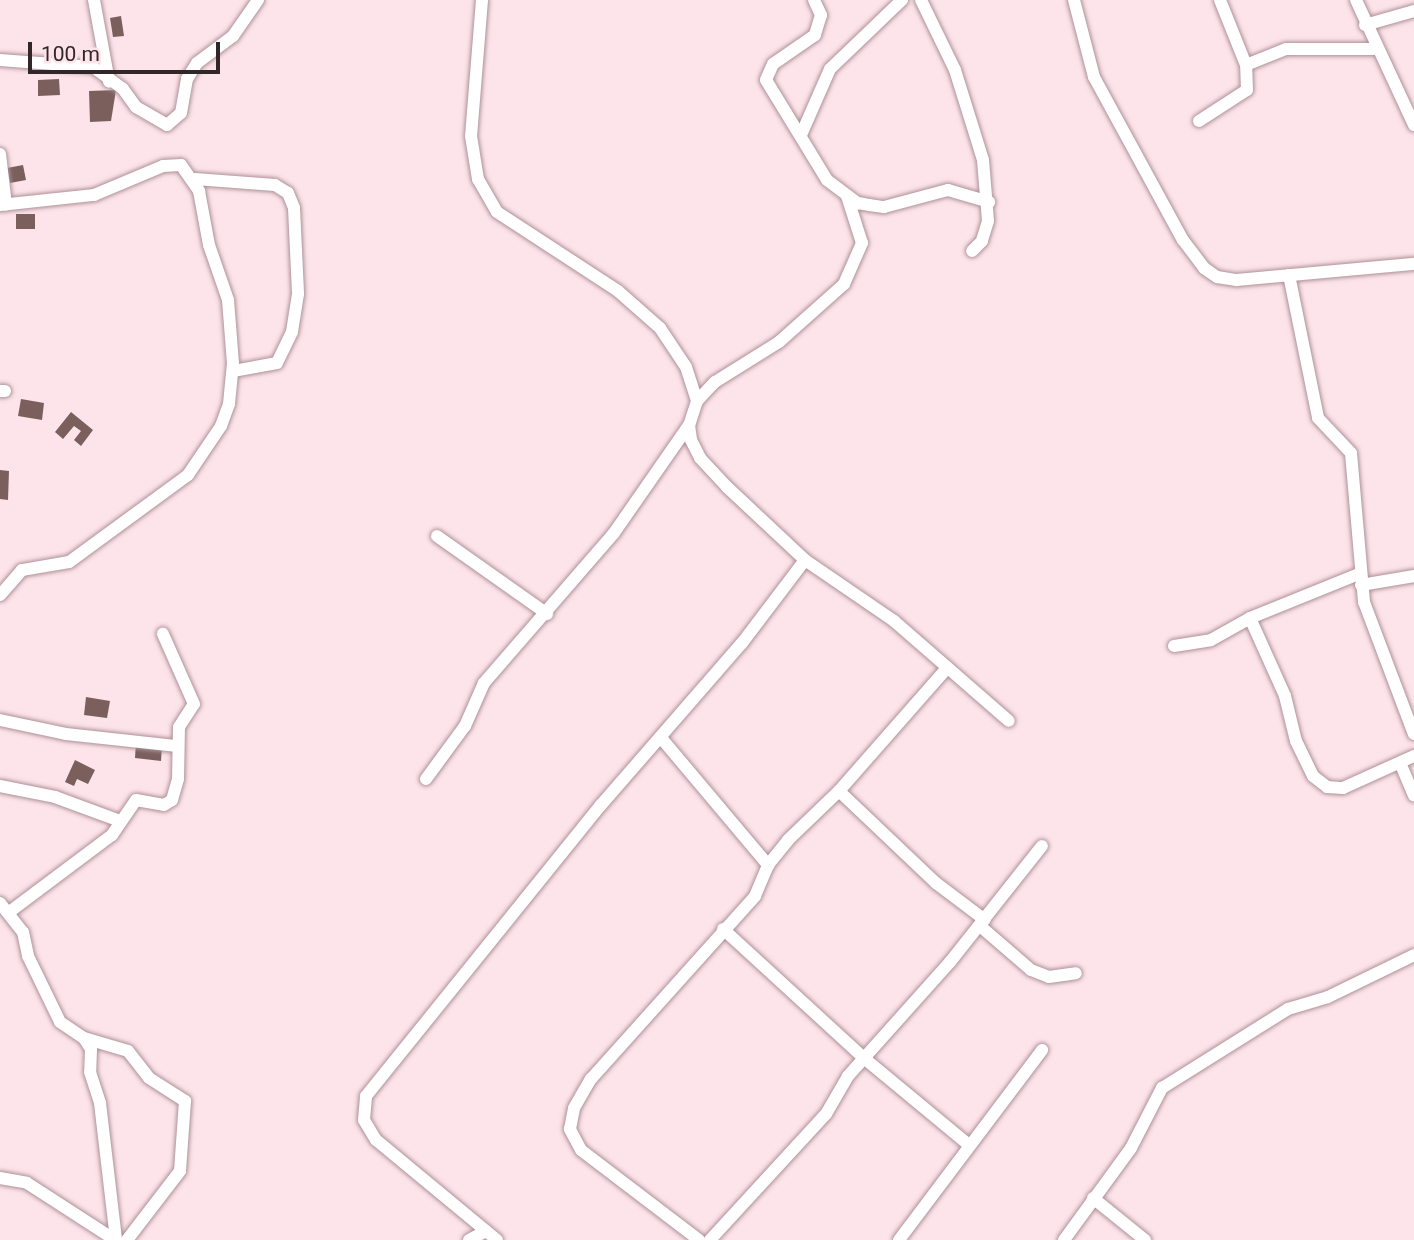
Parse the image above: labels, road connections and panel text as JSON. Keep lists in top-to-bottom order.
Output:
{
  "scale_bar": "100 m"
}
